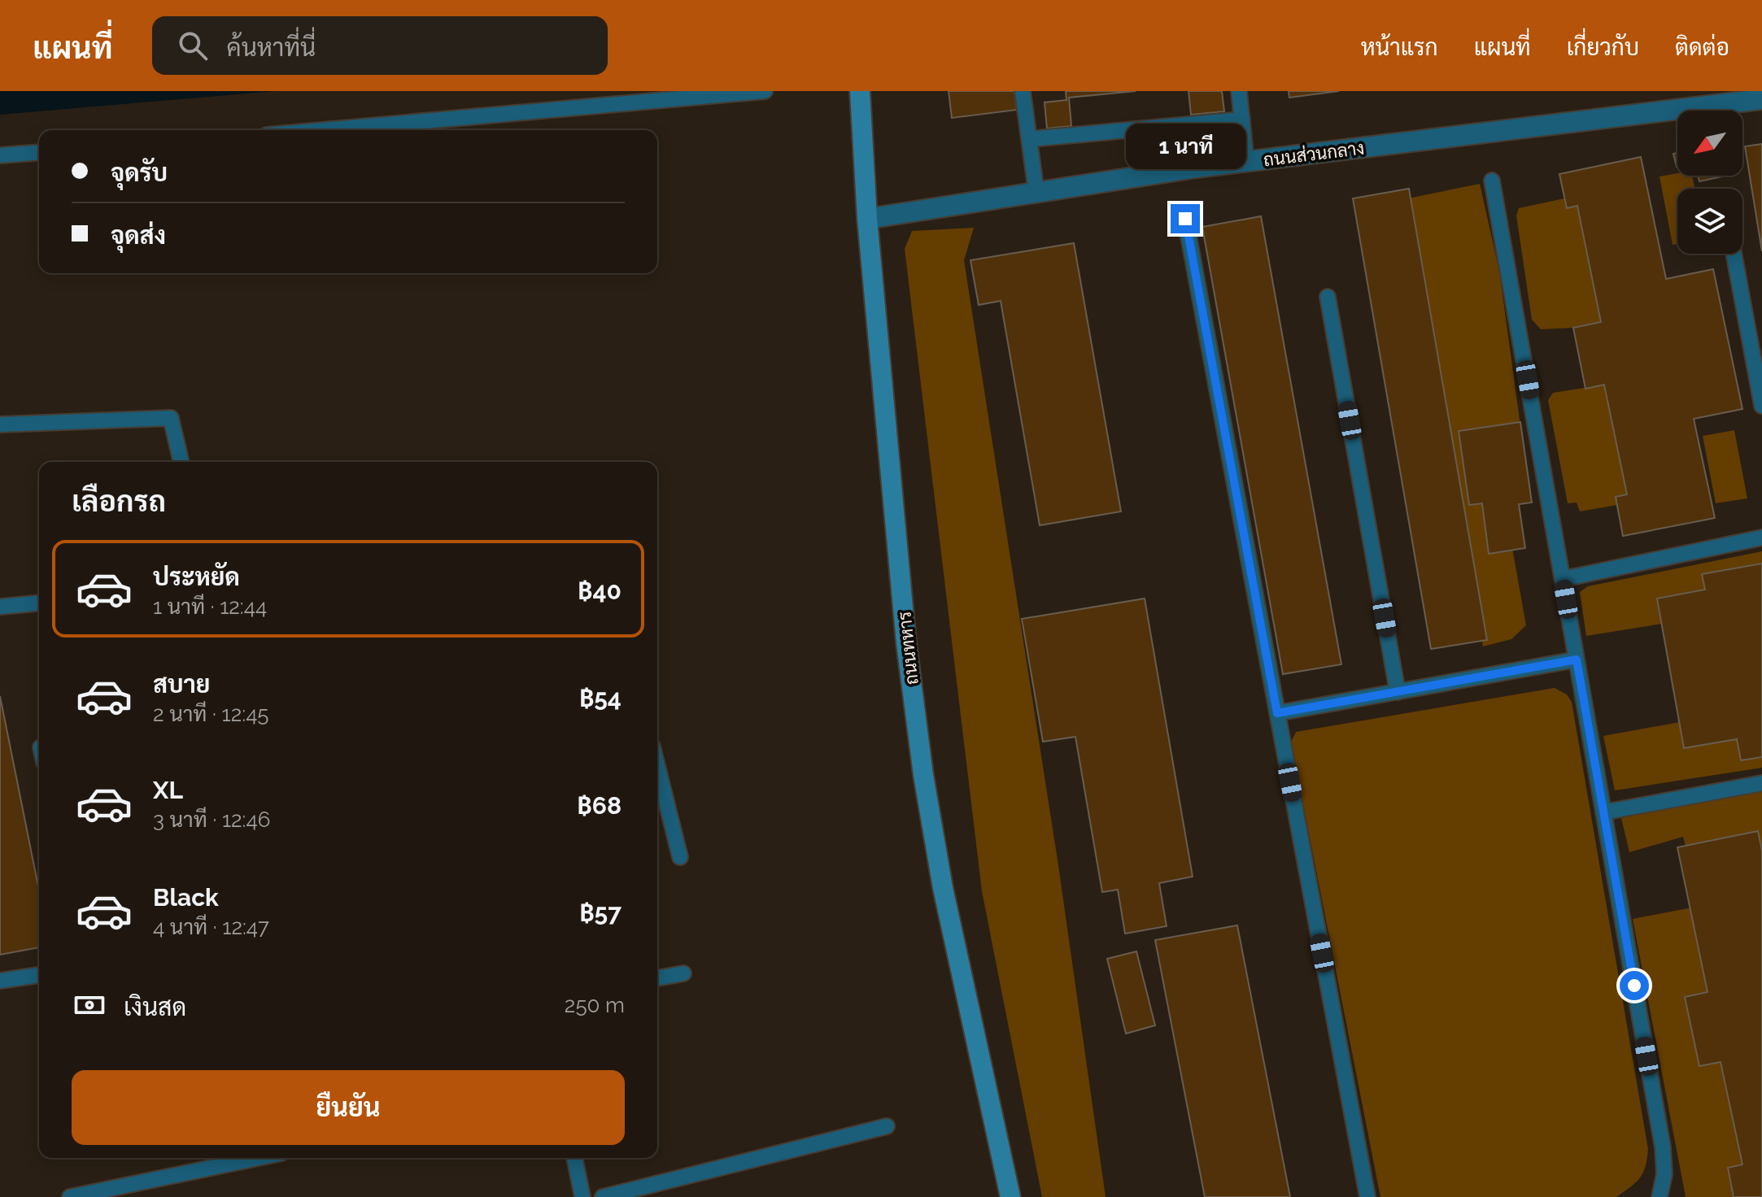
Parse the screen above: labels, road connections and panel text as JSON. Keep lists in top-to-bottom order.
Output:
{
  "streets": {
    "main road": ["ถนนทหาร"],
    "street": ["ถนนส่วนกลาง"]
  },
  "crossings": [
    ["ถนนส่วนกลาง", "ถนนทหาร"]
  ],
  "north": "bottom left",
  "page": {
    "header": "แผนที่",
    "search": "ค้นหาที่นี่",
    "nav": [
      "หน้าแรก",
      "แผนที่",
      "เกี่ยวกับ",
      "ติดต่อ"
    ],
    "bubble": "1 นาที",
    "banner": ["จุดรับ", "จุดส่ง"],
    "heading": "เลือกรถ",
    "list": [
      {
        "name": "ประหยัด",
        "note": "1 นาที · 12:44",
        "value": "฿40"
      },
      {
        "name": "สบาย",
        "note": "2 นาที · 12:45",
        "value": "฿54"
      },
      {
        "name": "XL",
        "note": "3 นาที · 12:46",
        "value": "฿68"
      },
      {
        "name": "Black",
        "note": "4 นาที · 12:47",
        "value": "฿57"
      }
    ],
    "pay": ["เงินสด", "250 m"],
    "buttons": "ยืนยัน"
  }
}
